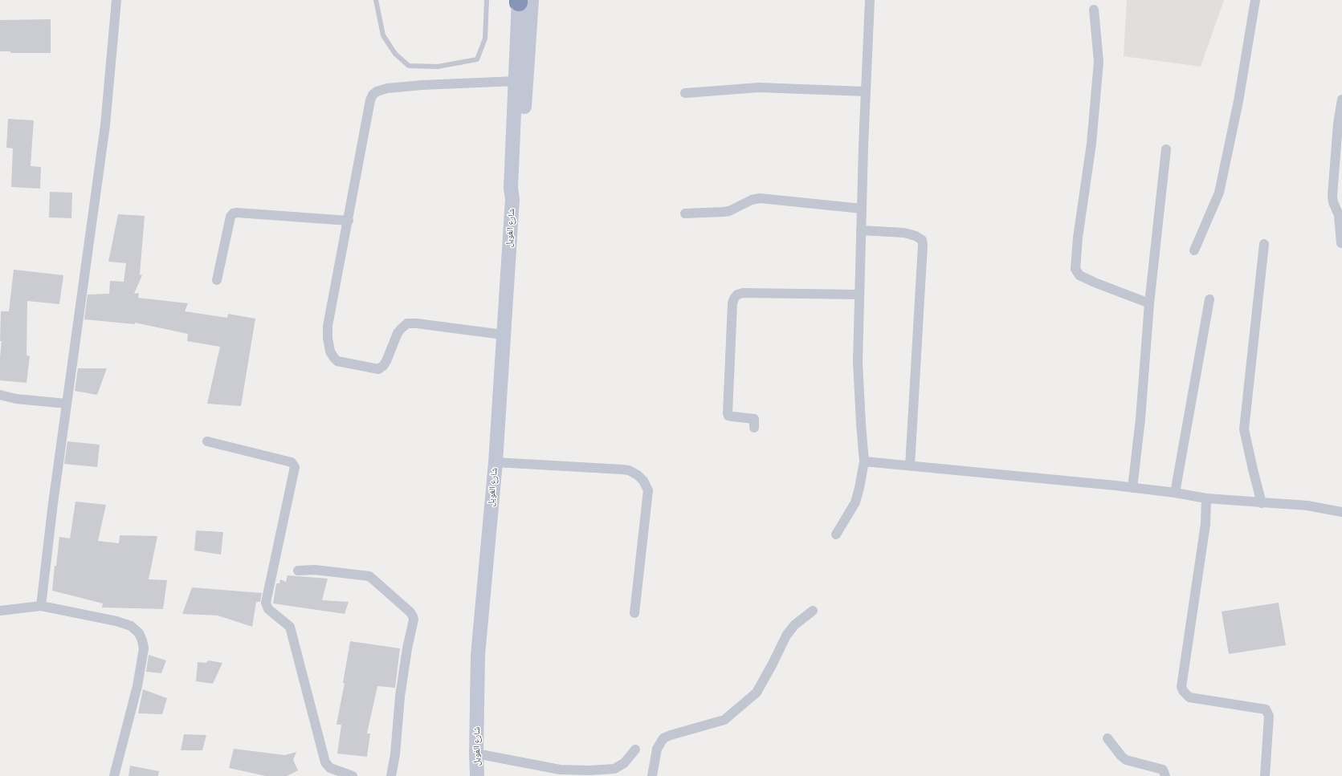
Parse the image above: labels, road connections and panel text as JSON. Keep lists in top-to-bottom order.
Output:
{
  "streets": {
    "street": ["شارع الغويل"]
  }
}
